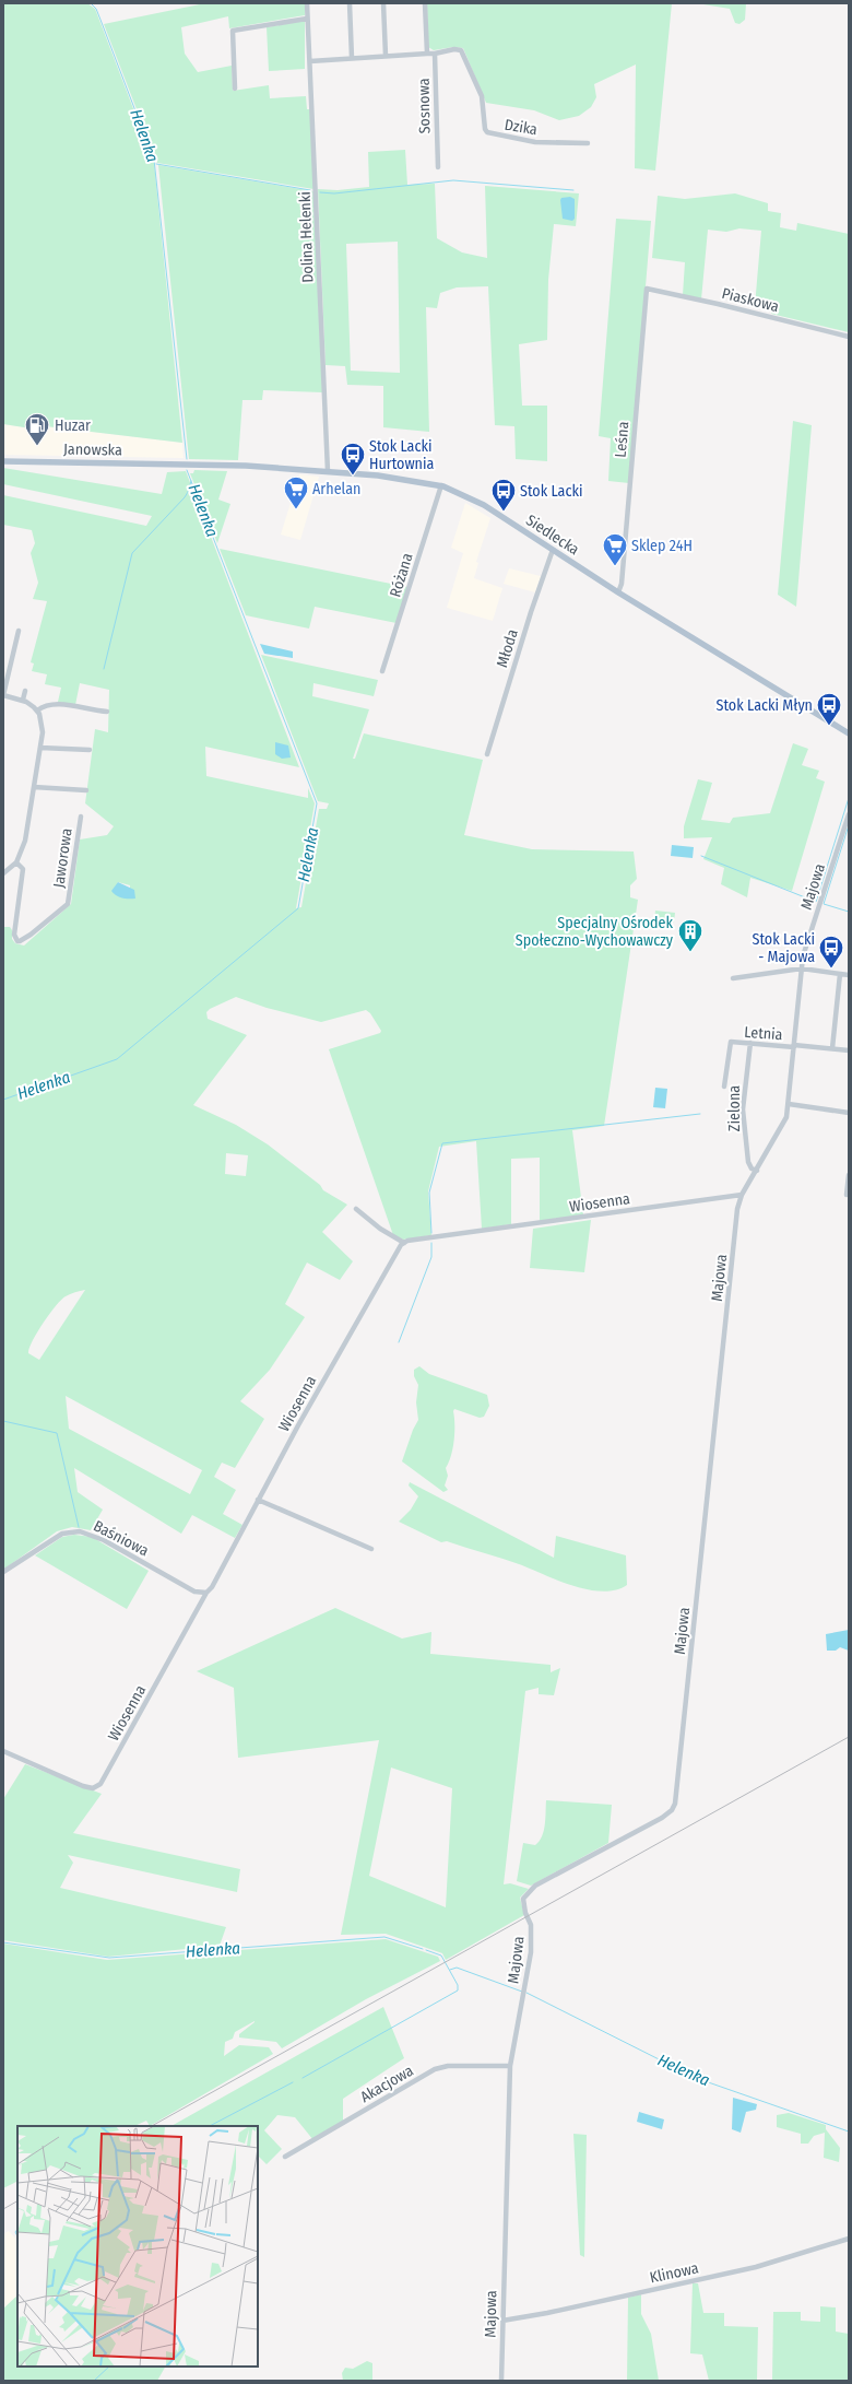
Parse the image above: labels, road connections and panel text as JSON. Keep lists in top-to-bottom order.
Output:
{
  "streets": {
    "main road": ["Janowska", "Siedlecka"],
    "street": [
      "Sosnowa",
      "Dzika",
      "Dolina Helenki",
      "Piaskowa",
      "Leśna",
      "Różana",
      "Młoda",
      "Jaworowa",
      "Majowa",
      "Letnia",
      "Zielona",
      "Wiosenna",
      "Baśniowa",
      "Akacjowa",
      "Klinowa"
    ]
  },
  "crossings": [
    ["Sosnowa", "Dzika"],
    ["Dolina Helenki", "Siedlecka"],
    ["Piaskowa", "Leśna"],
    ["Leśna", "Siedlecka"],
    ["Janowska", "Siedlecka"],
    ["Siedlecka", "Różana"],
    ["Siedlecka", "Młoda"],
    ["Majowa", "Letnia"],
    ["Majowa", "Zielona"],
    ["Majowa", "Wiosenna"],
    ["Majowa", "Akacjowa"],
    ["Majowa", "Klinowa"],
    ["Letnia", "Zielona"],
    ["Wiosenna", "Baśniowa"]
  ],
  "water": ["Helenka"],
  "places": {
    "fuel station": ["Huzar"],
    "bus stop": [
      "Stok Lacki Hurtownia",
      "Stok Lacki",
      "Stok Lacki Młyn",
      "Stok Lacki - Majowa"
    ],
    "supermarket": ["Arhelan", "Sklep 24H"],
    "building": ["Specjalny Ośrodek Społeczno-Wychowawczy"]
  }
}
